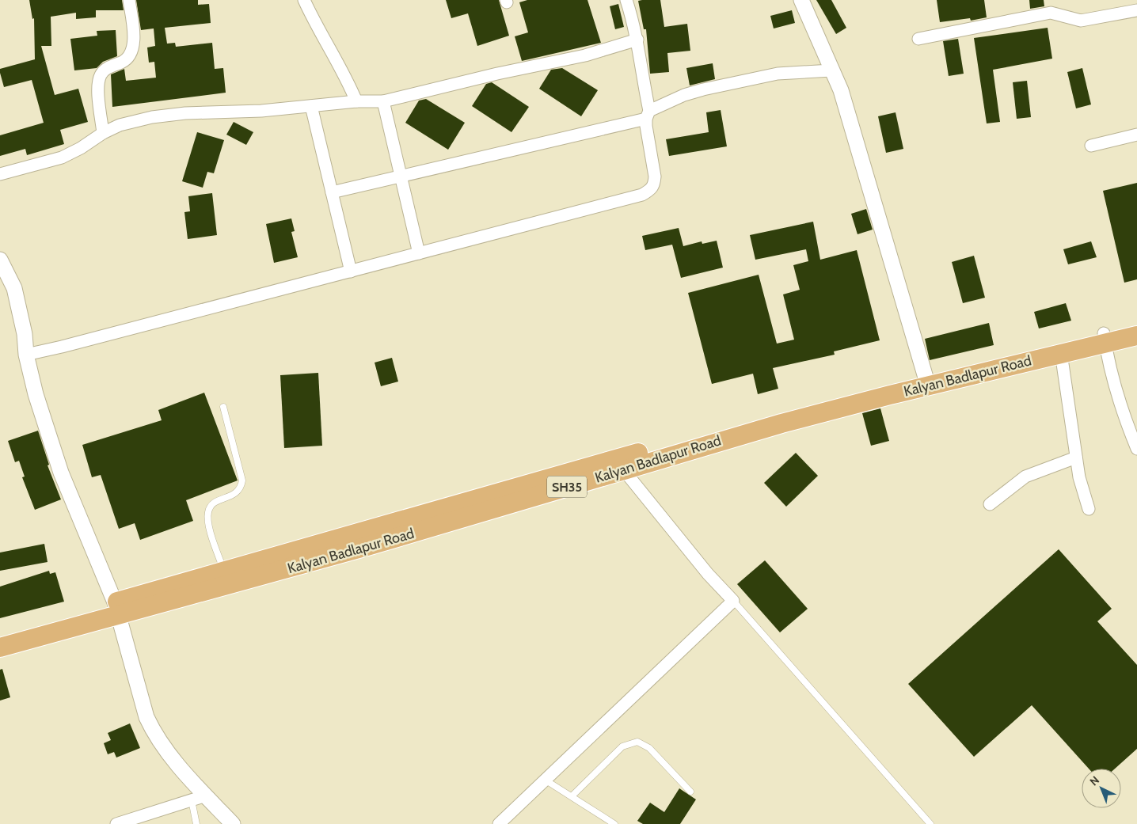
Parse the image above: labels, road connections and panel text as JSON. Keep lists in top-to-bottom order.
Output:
{
  "streets": {
    "main road": ["Kalyan Badlapur Road", "SH35"]
  },
  "north": "top left"
}
